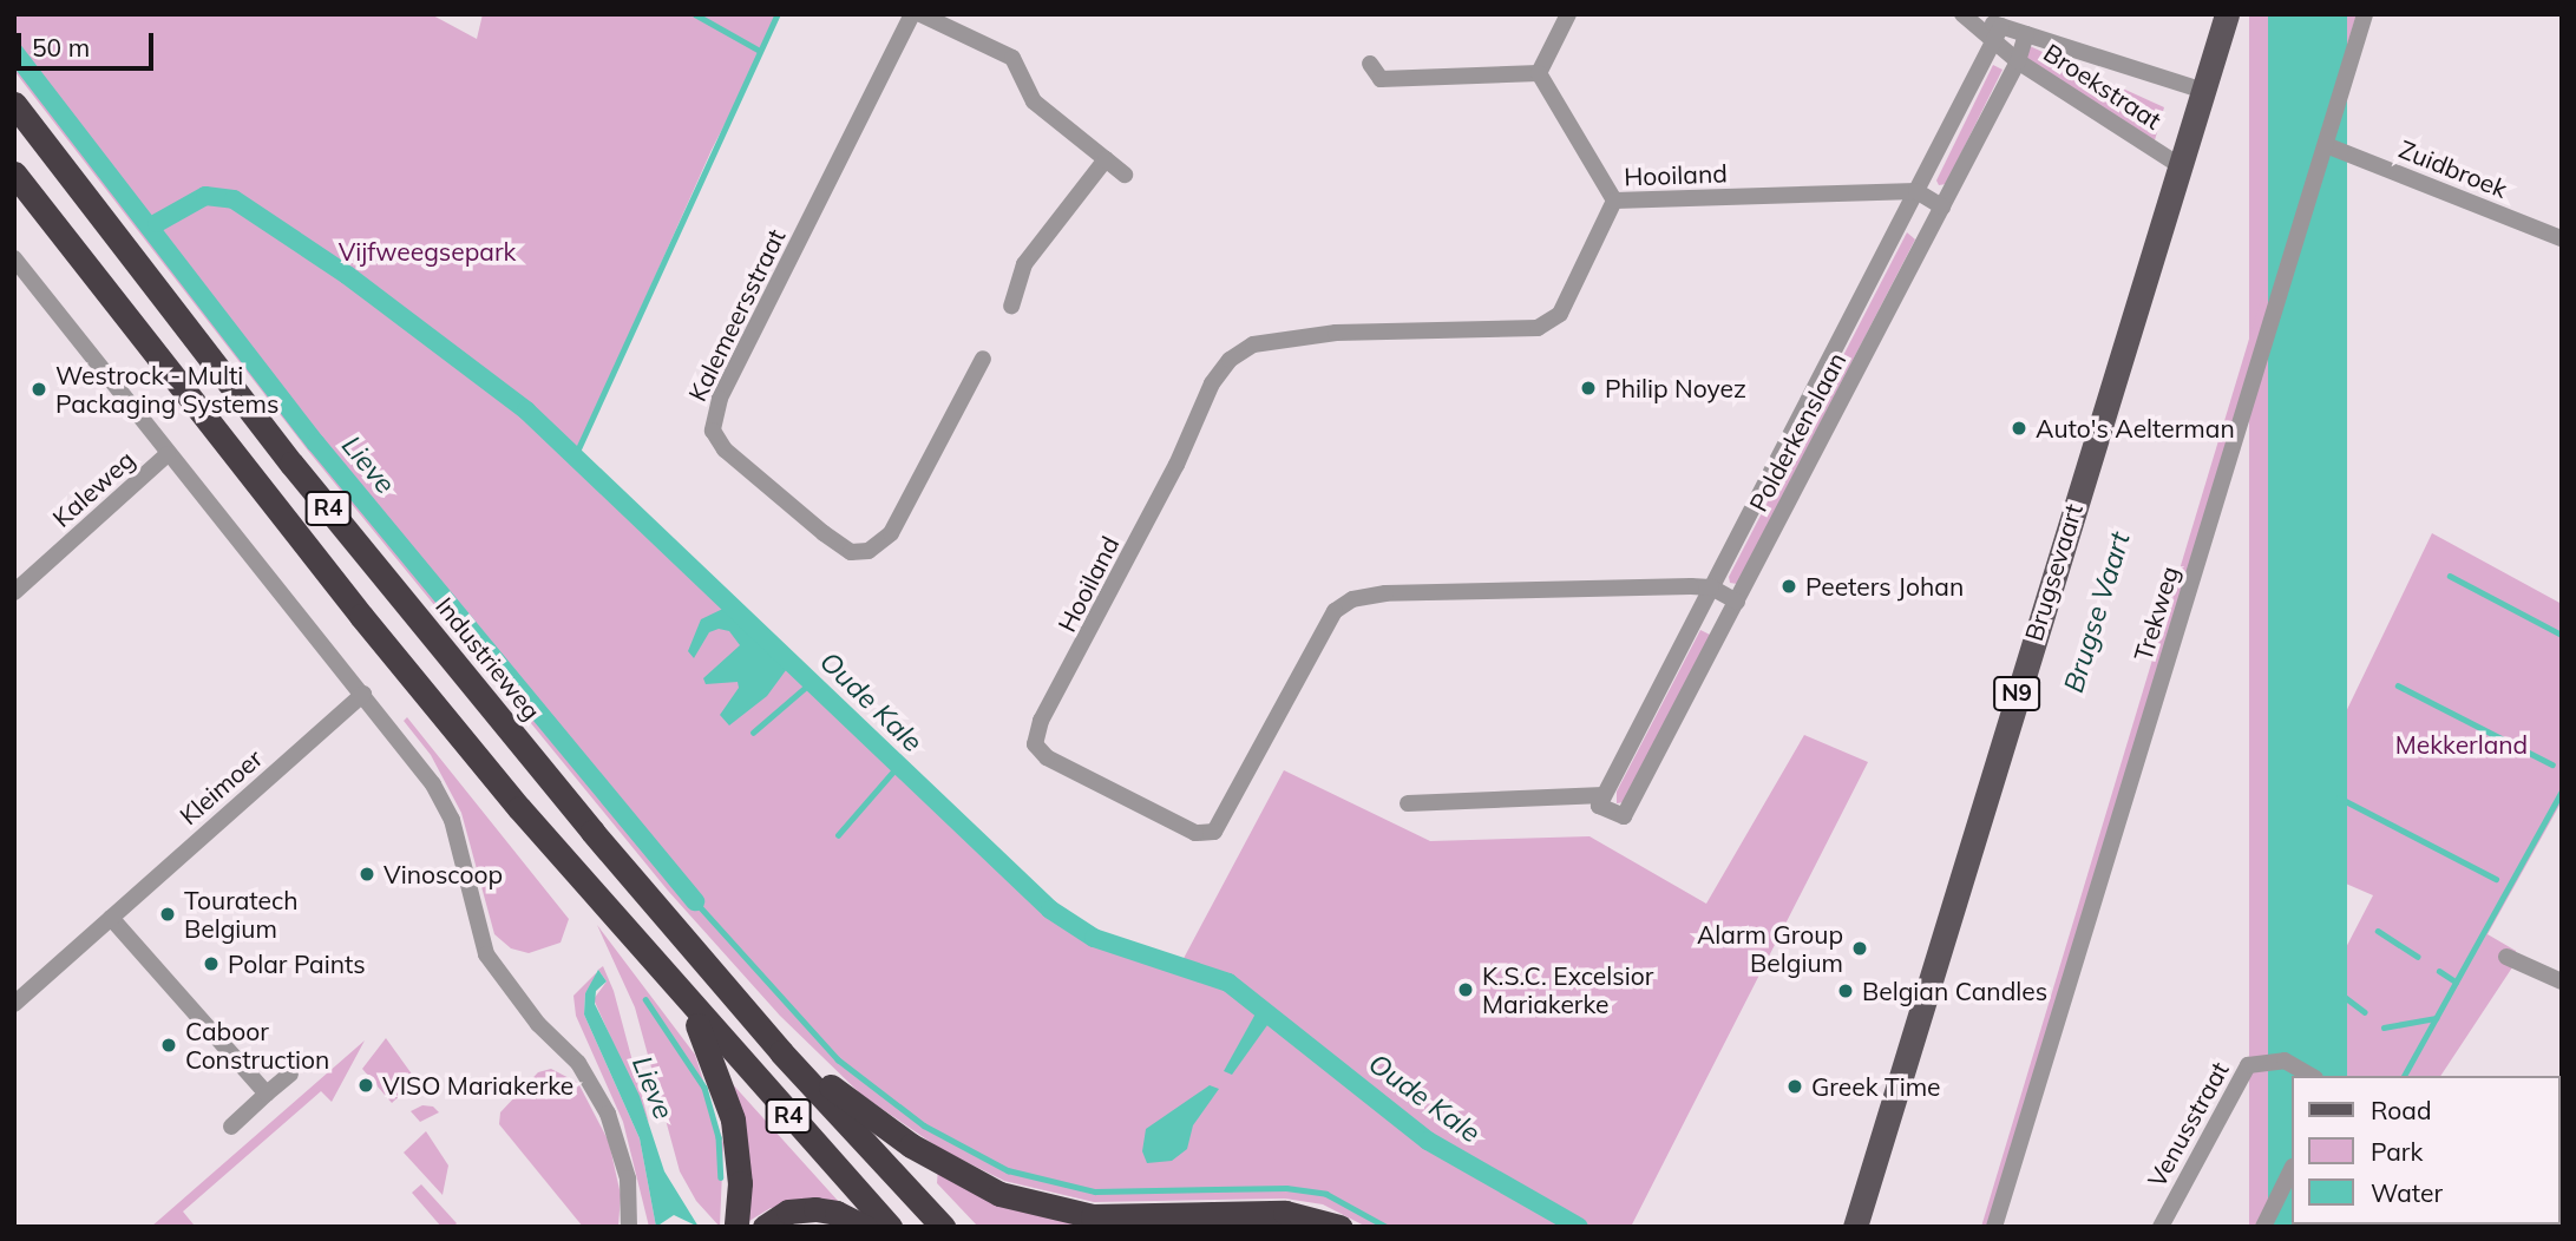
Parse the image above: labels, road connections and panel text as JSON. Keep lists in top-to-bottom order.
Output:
{
  "streets": {
    "highway": ["R4", "Industrieweg"],
    "main road": ["Brugsevaart", "N9"],
    "street": [
      "Broekstraat",
      "Zuidbroek",
      "Hooiland",
      "Kalemeersstraat",
      "Polderkenslaan",
      "Kaleweg",
      "Trekweg",
      "Kleimoer",
      "Venusstraat"
    ]
  },
  "crossings": [
    ["Broekstraat", "Polderkenslaan"],
    ["Broekstraat", "Brugsevaart"],
    ["Zuidbroek", "Trekweg"],
    ["Hooiland", "Polderkenslaan"]
  ],
  "water": ["Lieve", "Brugse Vaart", "Oude Kale"],
  "parks": ["Vijfweegsepark", "Mekkerland"],
  "places": [
    "Philip Noyez",
    "Westrock - Multi Packaging Systems",
    "Auto's Aelterman",
    "Peeters Johan",
    "Vinoscoop",
    "Touratech Belgium",
    "Alarm Group Belgium",
    "Polar Paints",
    "K.S.C. Excelsior Mariakerke",
    "Belgian Candles",
    "Caboor Construction",
    "VISO Mariakerke",
    "Greek Time"
  ],
  "legend": ["Road", "Park", "Water"],
  "scale_bar": "50 m"
}
